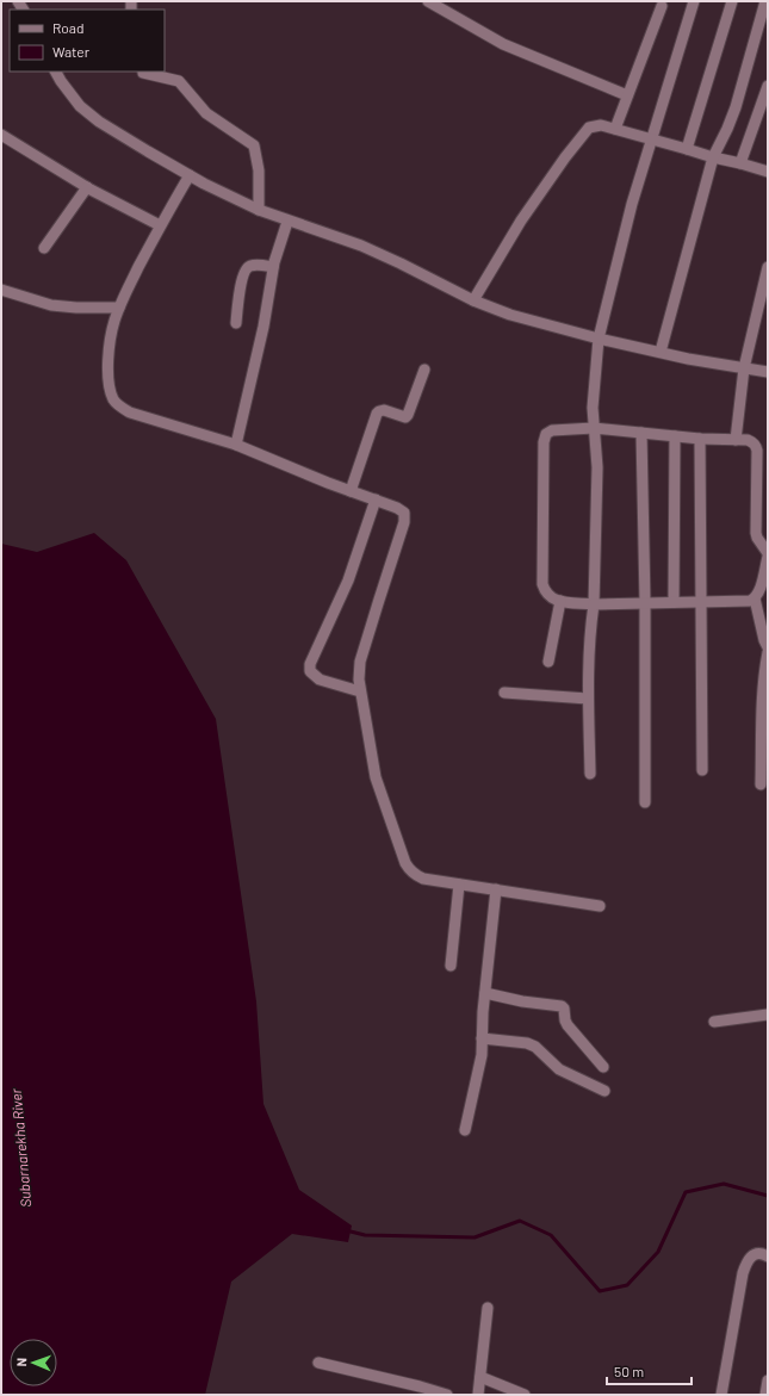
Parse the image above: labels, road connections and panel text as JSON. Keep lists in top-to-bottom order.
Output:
{
  "water": ["Subarnarekha River"],
  "legend": ["Road", "Water"],
  "scale_bar": "50 m",
  "north": "left"
}
